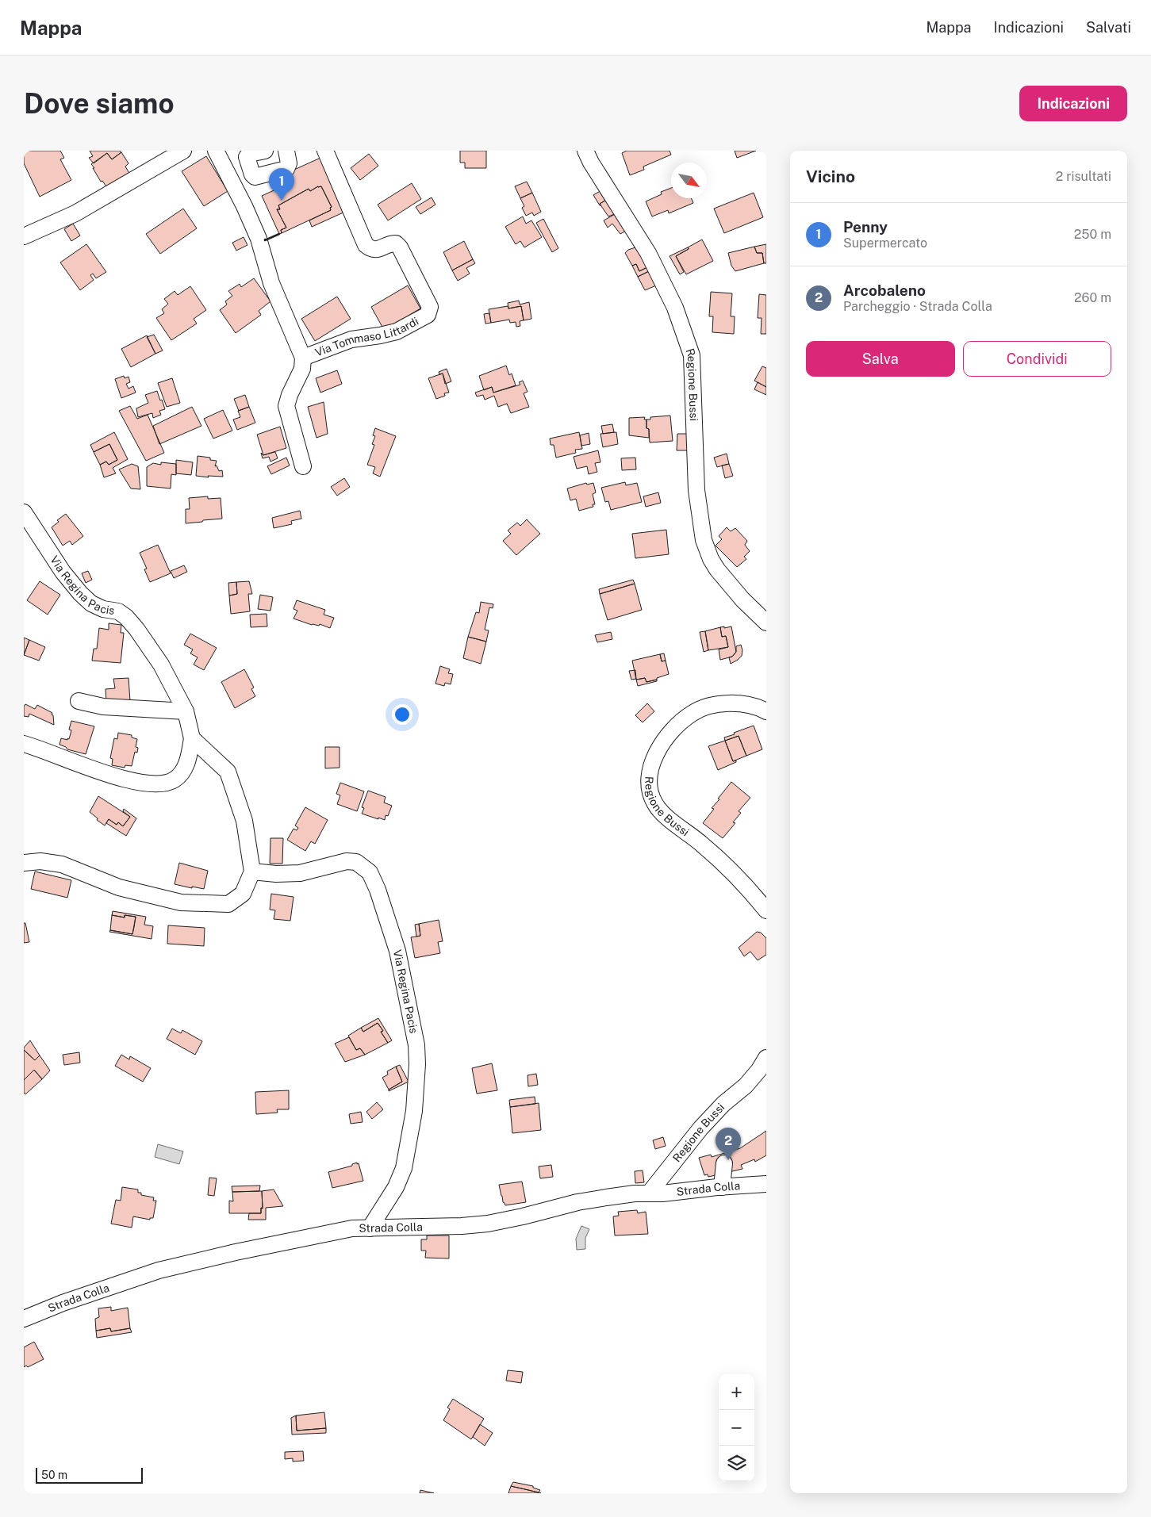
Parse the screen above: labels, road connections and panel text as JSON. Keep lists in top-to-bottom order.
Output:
{
  "streets": {
    "street": [
      "Via Tommaso Littardi",
      "Regione Bussi",
      "Via Regina Pacis",
      "Strada Colla"
    ]
  },
  "crossings": [
    ["Regione Bussi", "Strada Colla"],
    ["Via Regina Pacis", "Strada Colla"]
  ],
  "scale_bar": "50 m",
  "north": "bottom right",
  "page": {
    "header": "Mappa",
    "nav": ["Mappa", "Indicazioni", "Salvati"],
    "buttons": [
      "Indicazioni",
      ["Salva", "Condividi"]
    ],
    "title": "Dove siamo",
    "heading": ["Vicino", "2 risultati"],
    "pins": ["1", "2"],
    "list": [
      {
        "mark": "1",
        "name": "Penny",
        "note": "Supermercato",
        "value": "250 m"
      },
      {
        "mark": "2",
        "name": "Arcobaleno",
        "note": "Parcheggio · Strada Colla",
        "value": "260 m"
      }
    ],
    "map_buttons": ["+", "−"],
    "scale": "50 m"
  }
}
